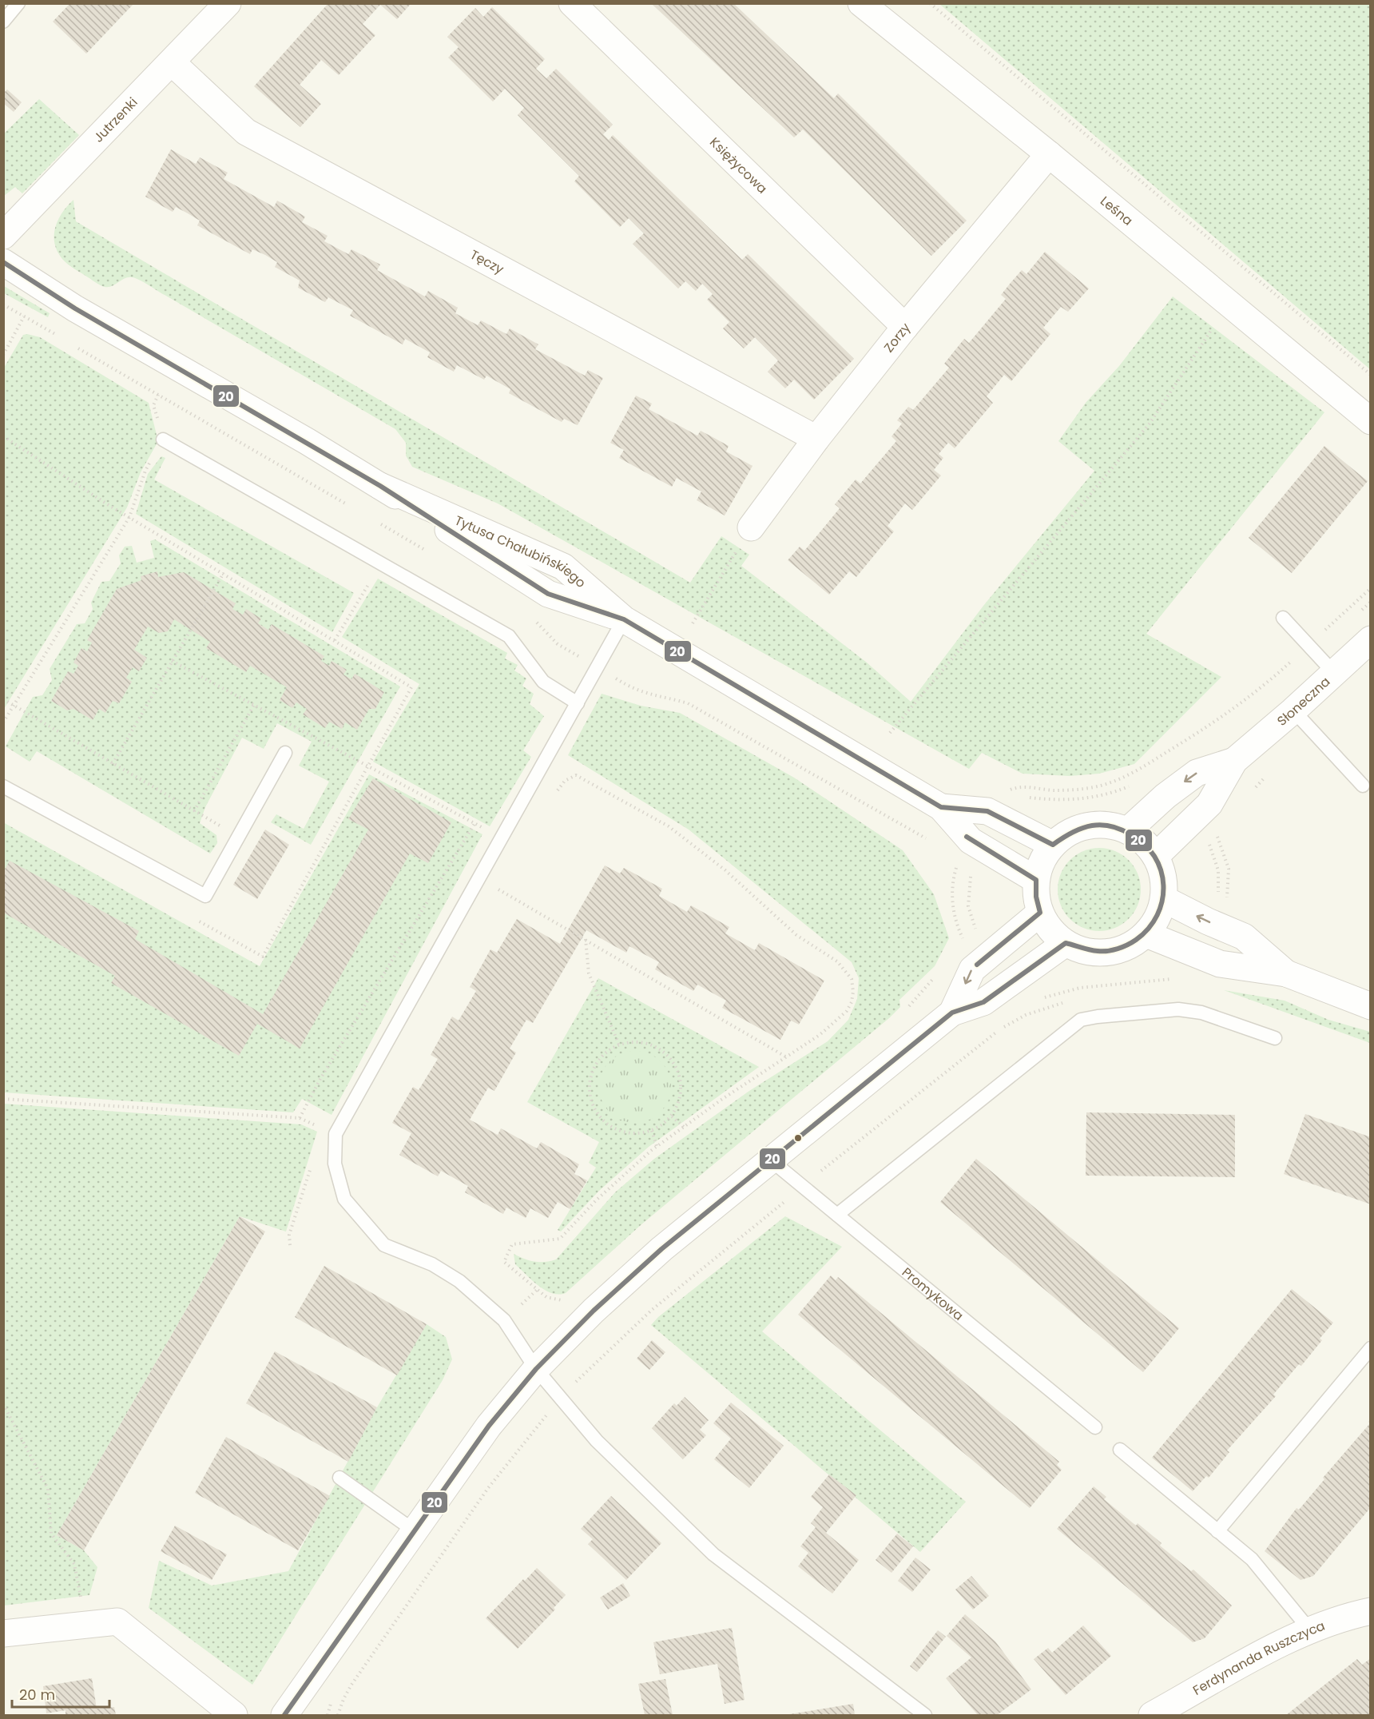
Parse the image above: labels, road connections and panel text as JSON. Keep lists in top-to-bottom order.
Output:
{
  "streets": {
    "street": [
      "Jutrzenki",
      "Księżycowa",
      "Leśna",
      "Tęczy",
      "Zorzy",
      "Tytusa Chałubińskiego",
      "Słoneczna",
      "Ferdynanda Ruszczyca"
    ],
    "lane": ["Promykowa"]
  },
  "crossings": [
    ["Jutrzenki", "Tęczy"],
    ["Księżycowa", "Zorzy"],
    ["Leśna", "Zorzy"],
    ["Tęczy", "Zorzy"],
    ["Tytusa Chałubińskiego", "Słoneczna"]
  ],
  "lines": ["transit line 20"],
  "scale_bar": "20 m"
}
